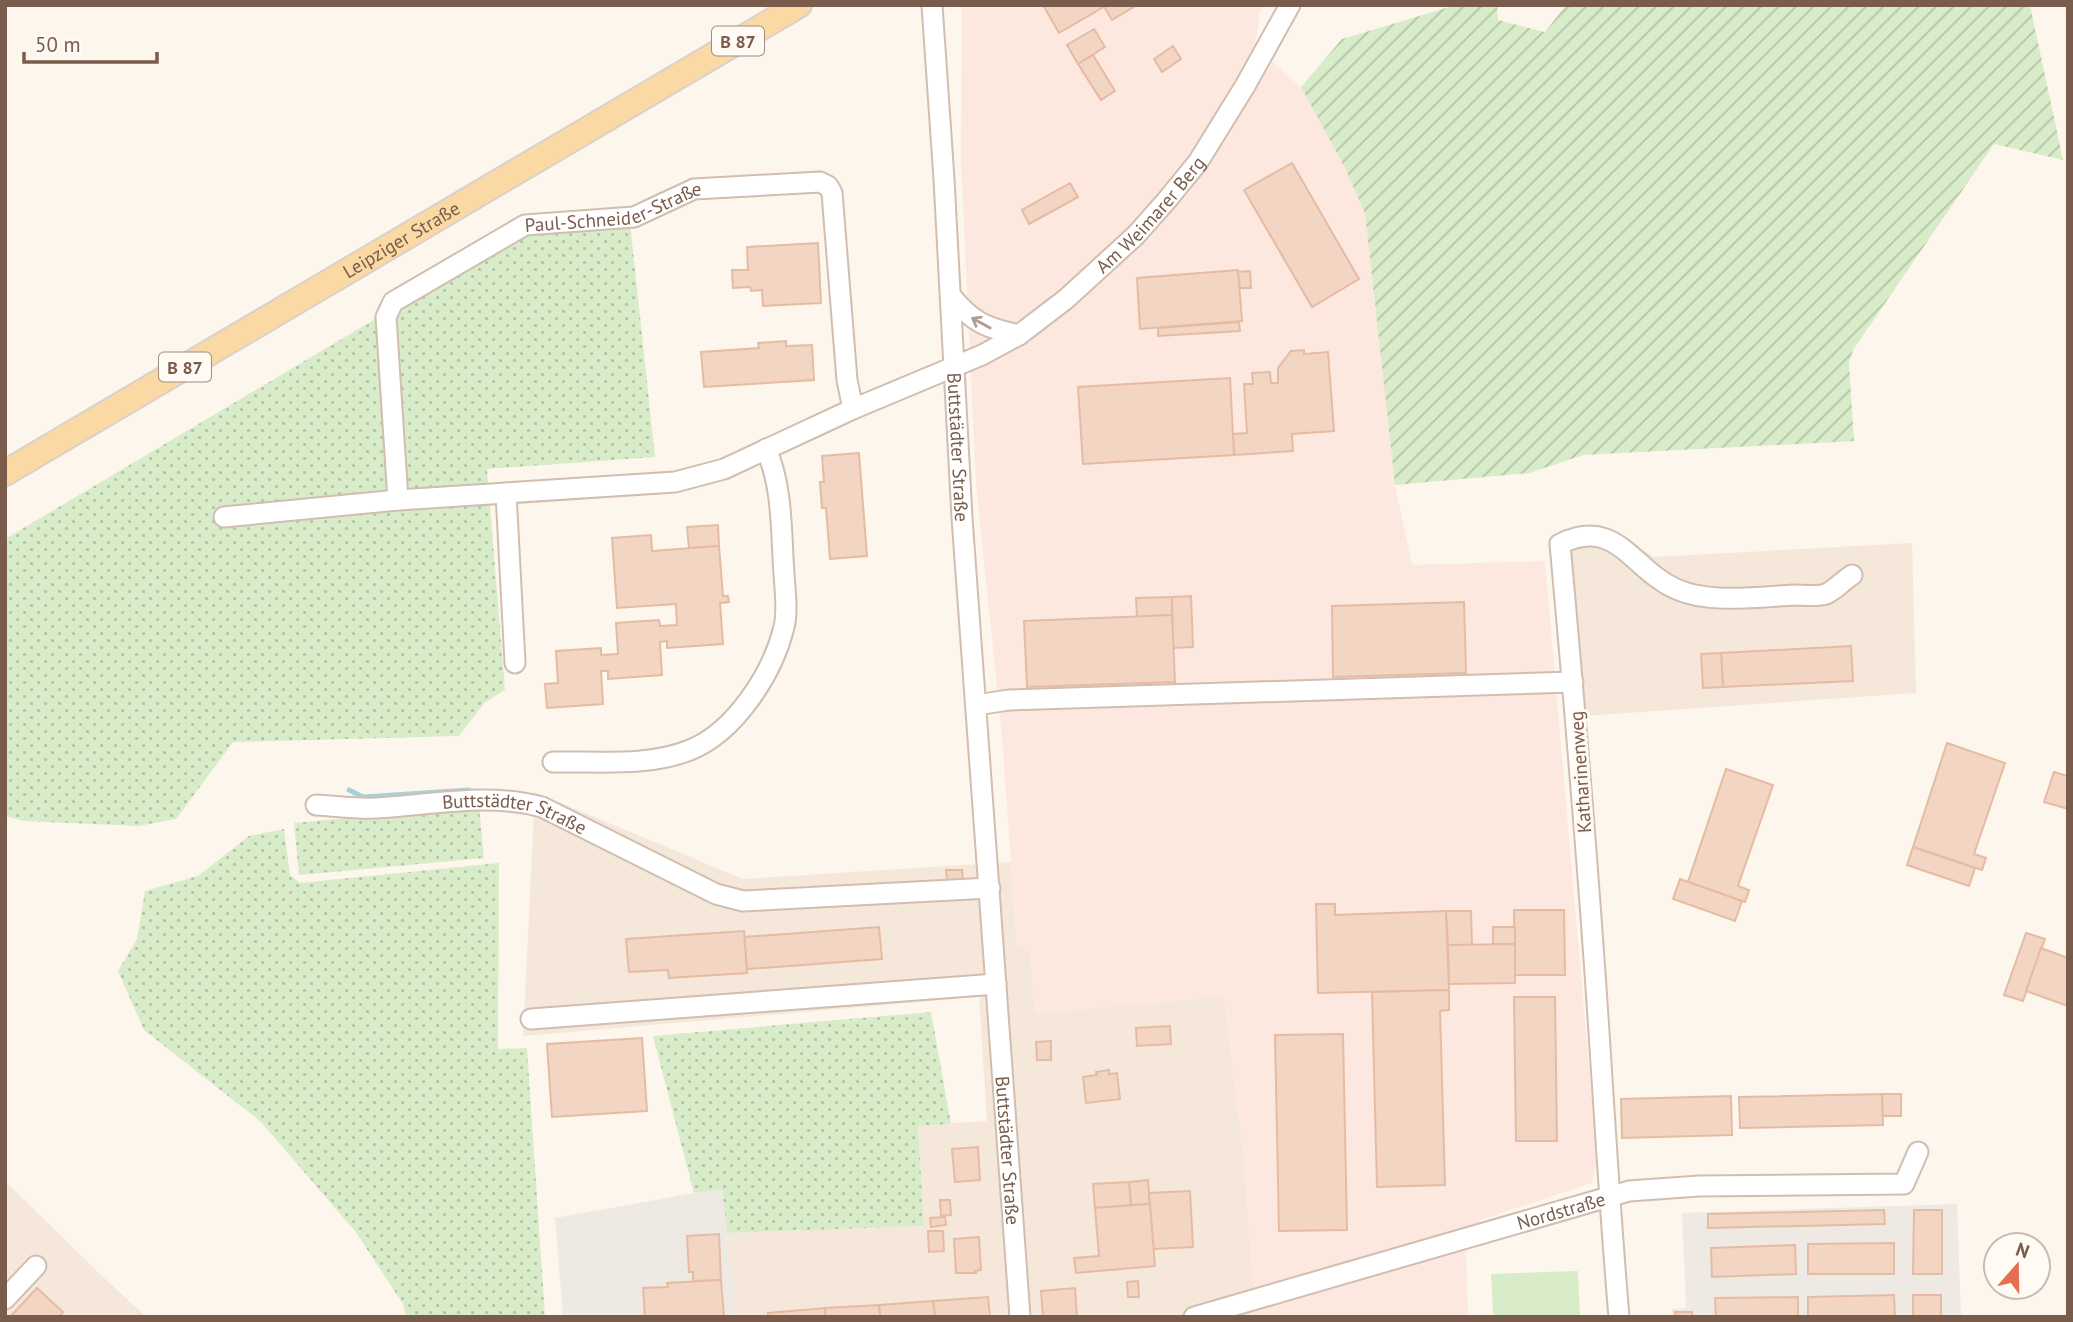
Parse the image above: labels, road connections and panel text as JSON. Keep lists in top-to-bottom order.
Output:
{
  "streets": {
    "main road": ["B 87", "Leipziger Straße"],
    "street": [
      "Paul-Schneider-Straße",
      "Am Weimarer Berg",
      "Buttstädter Straße",
      "Katharinenweg",
      "Nordstraße"
    ]
  },
  "crossings": [
    ["Am Weimarer Berg", "Buttstädter Straße"],
    ["Katharinenweg", "Nordstraße"]
  ],
  "scale_bar": "50 m",
  "north": "top"
}
